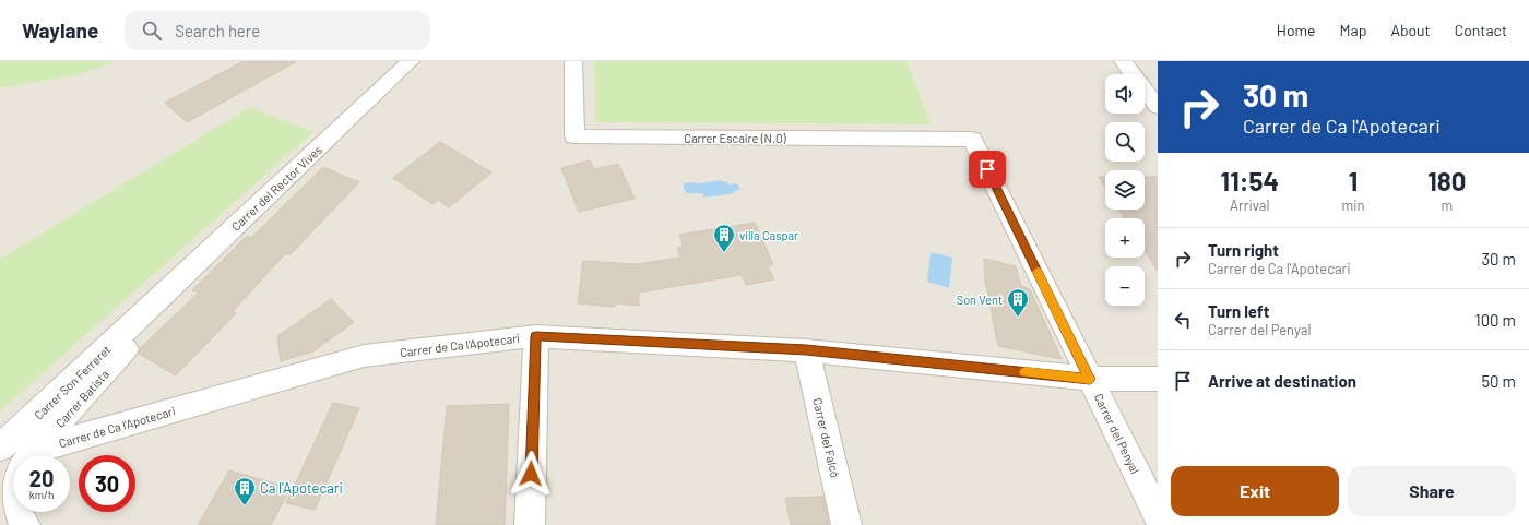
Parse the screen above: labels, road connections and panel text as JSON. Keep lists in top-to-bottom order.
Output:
{
  "streets": {
    "street": [
      "Carrer Escaire (N.O)",
      "Carrer del Rector Vives",
      "Carrer de Ca l'Apotecari",
      "Carrer Son Ferreret",
      "Carrer Batista",
      "Carrer del Penyal",
      "Carrer del Falcó"
    ]
  },
  "crossings": [
    ["Carrer Escaire (N.O)", "Carrer del Penyal"],
    ["Carrer del Rector Vives", "Carrer Son Ferreret"],
    ["Carrer del Rector Vives", "Carrer Batista"],
    ["Carrer de Ca l'Apotecari", "Carrer del Penyal"],
    ["Carrer de Ca l'Apotecari", "Carrer del Falcó"],
    ["Carrer Son Ferreret", "Carrer Batista"]
  ],
  "places": {
    "building": ["villa Caspar", "Son Vent", "Ca l'Apotecari"]
  },
  "page": {
    "header": "Waylane",
    "search": "Search here",
    "nav": [
      "Home",
      "Map",
      "About",
      "Contact"
    ],
    "turn": ["30 m", "Carrer de Ca l'Apotecari"],
    "map_buttons": ["+", "−"],
    "eta": [
      "11:54",
      "Arrival",
      "1",
      "min",
      "180",
      "m"
    ],
    "list": [
      {
        "name": "Turn right",
        "note": "Carrer de Ca l'Apotecari",
        "value": "30 m"
      },
      {
        "name": "Turn left",
        "note": "Carrer del Penyal",
        "value": "100 m"
      },
      {
        "name": "Arrive at destination",
        "value": "50 m"
      }
    ],
    "speed": "20 km/h",
    "limit": "30",
    "buttons": ["Exit", "Share"]
  }
}
